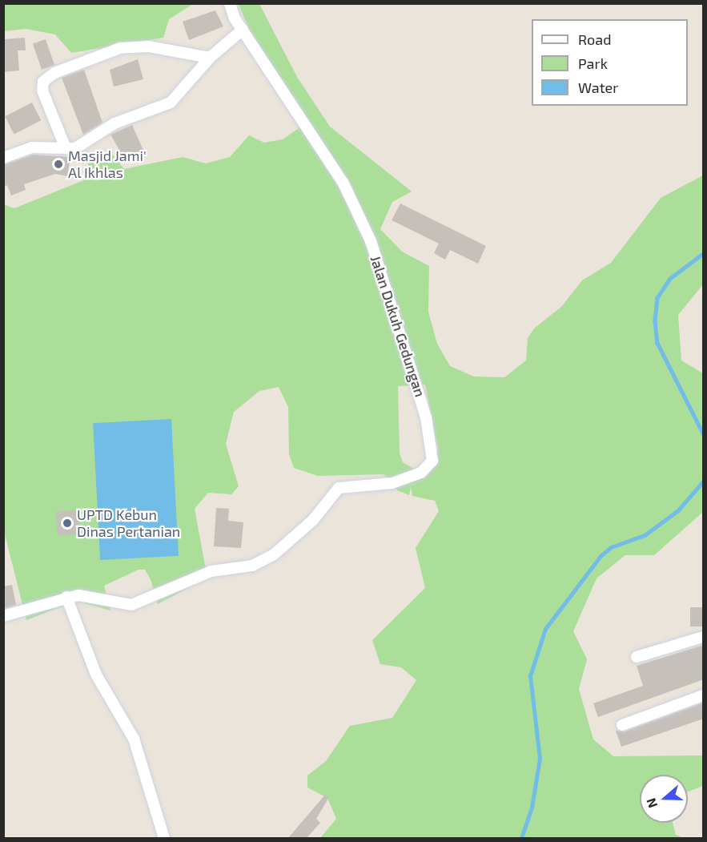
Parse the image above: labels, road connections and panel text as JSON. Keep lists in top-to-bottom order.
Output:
{
  "streets": {
    "street": ["Jalan Dukuh Gedungan"]
  },
  "places": ["Masjid Jami' Al Ikhlas", "UPTD Kebun Dinas Pertanian"],
  "legend": ["Road", "Park", "Water"],
  "north": "left"
}
